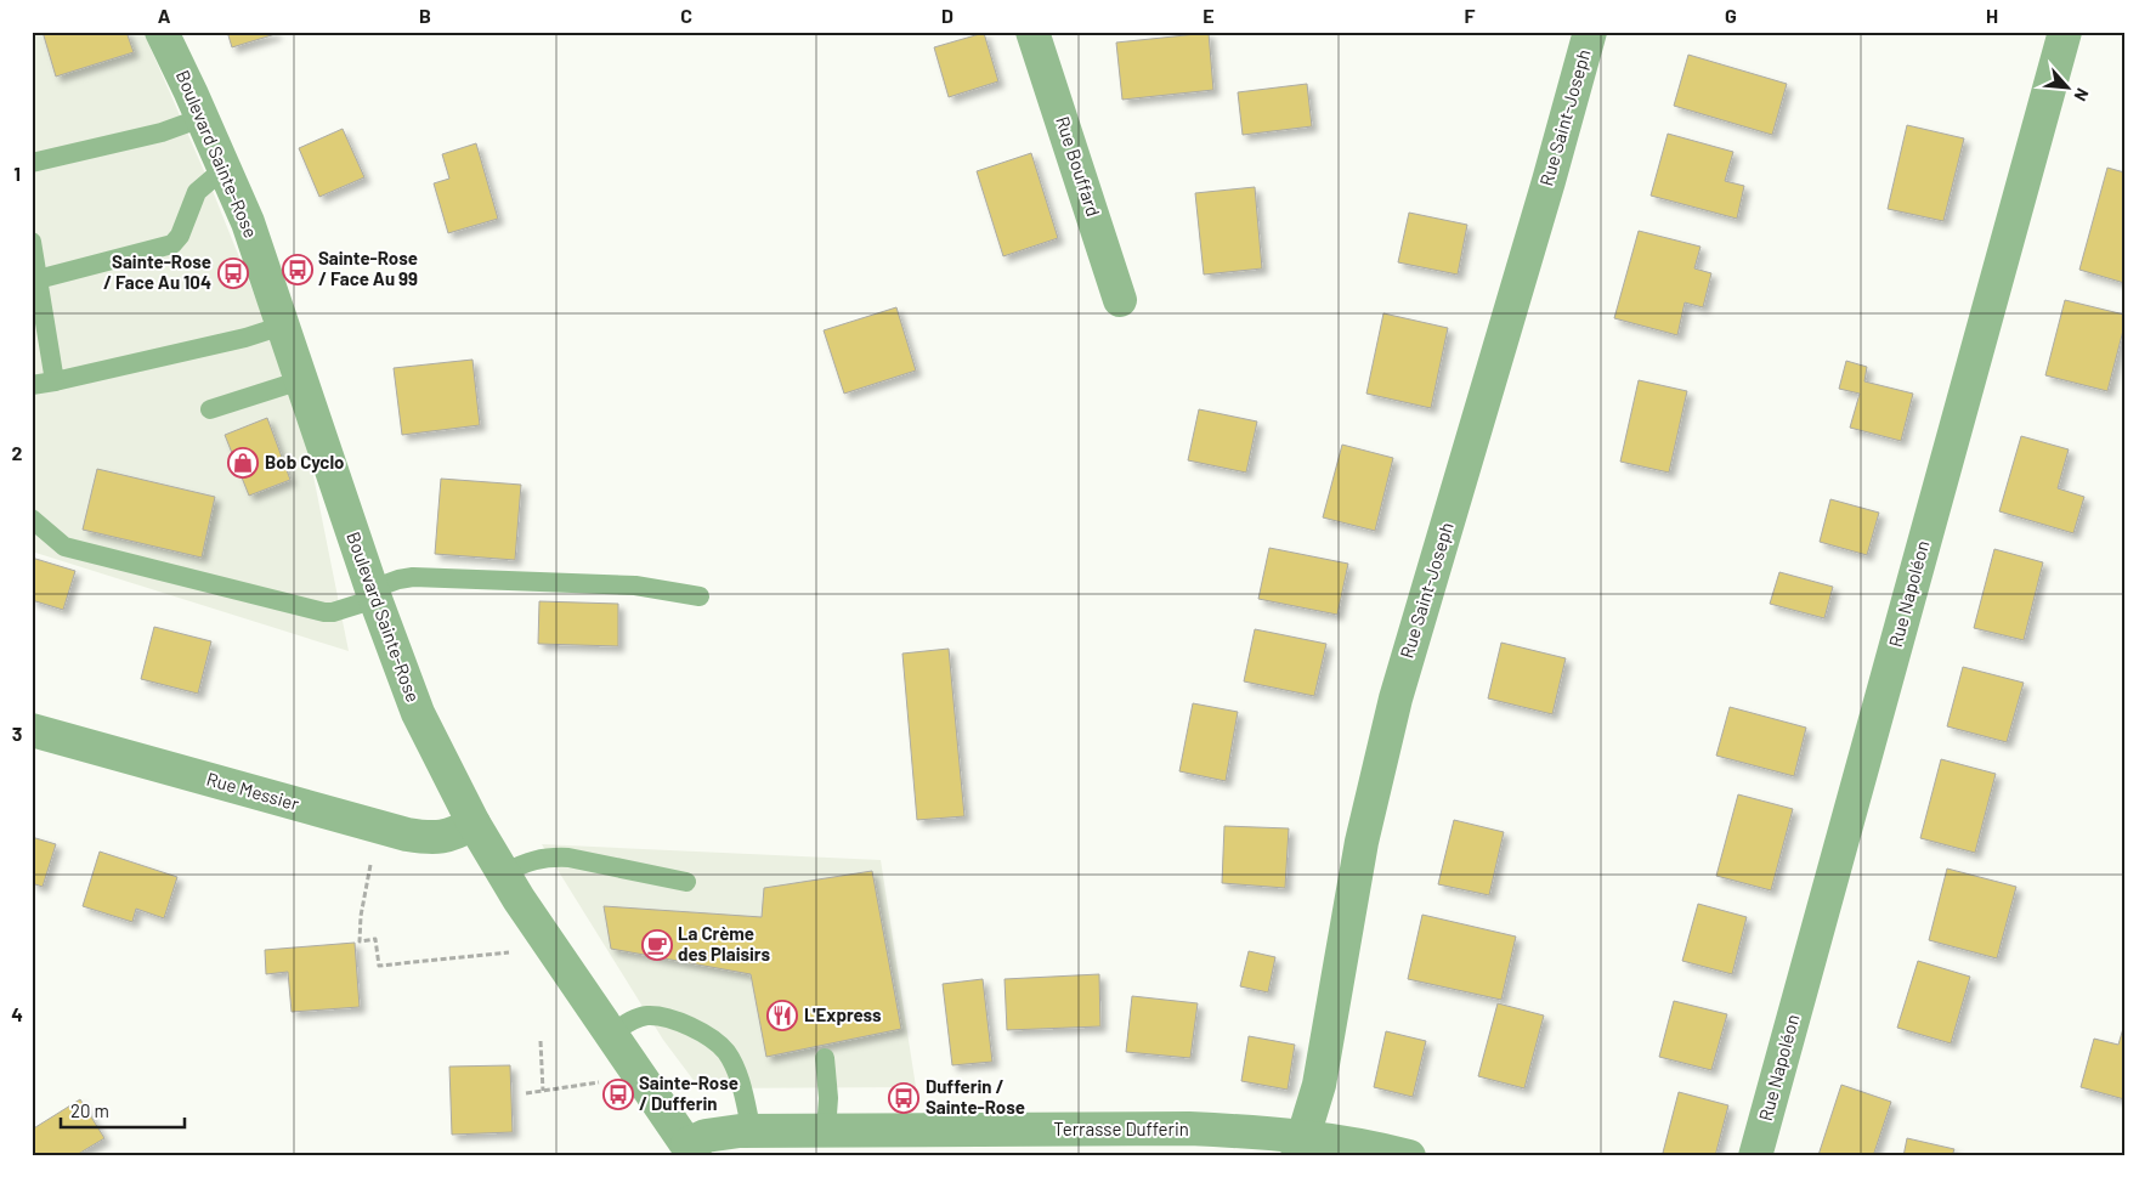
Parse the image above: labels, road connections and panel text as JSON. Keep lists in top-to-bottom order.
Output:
{
  "streets": {
    "street": [
      "Rue Saint-Joseph",
      "Boulevard Sainte-Rose",
      "Rue Bouffard",
      "Rue Napoléon",
      "Rue Messier",
      "Terrasse Dufferin"
    ]
  },
  "crossings": [
    ["Rue Saint-Joseph", "Terrasse Dufferin"],
    ["Boulevard Sainte-Rose", "Rue Messier"],
    ["Boulevard Sainte-Rose", "Terrasse Dufferin"]
  ],
  "places": {
    "bus stop": [
      "Sainte-Rose / Face Au 99",
      "Sainte-Rose / Face Au 104",
      "Sainte-Rose / Dufferin",
      "Dufferin / Sainte-Rose"
    ],
    "shop": ["Bob Cyclo"],
    "cafe": ["La Crème des Plaisirs"],
    "restaurant": ["L'Express"]
  },
  "scale_bar": "20 m",
  "north": "bottom right",
  "grid": {
    "columns": [
      "A",
      "B",
      "C",
      "D",
      "E",
      "F",
      "G",
      "H"
    ],
    "rows": [
      "1",
      "2",
      "3",
      "4"
    ]
  }
}
